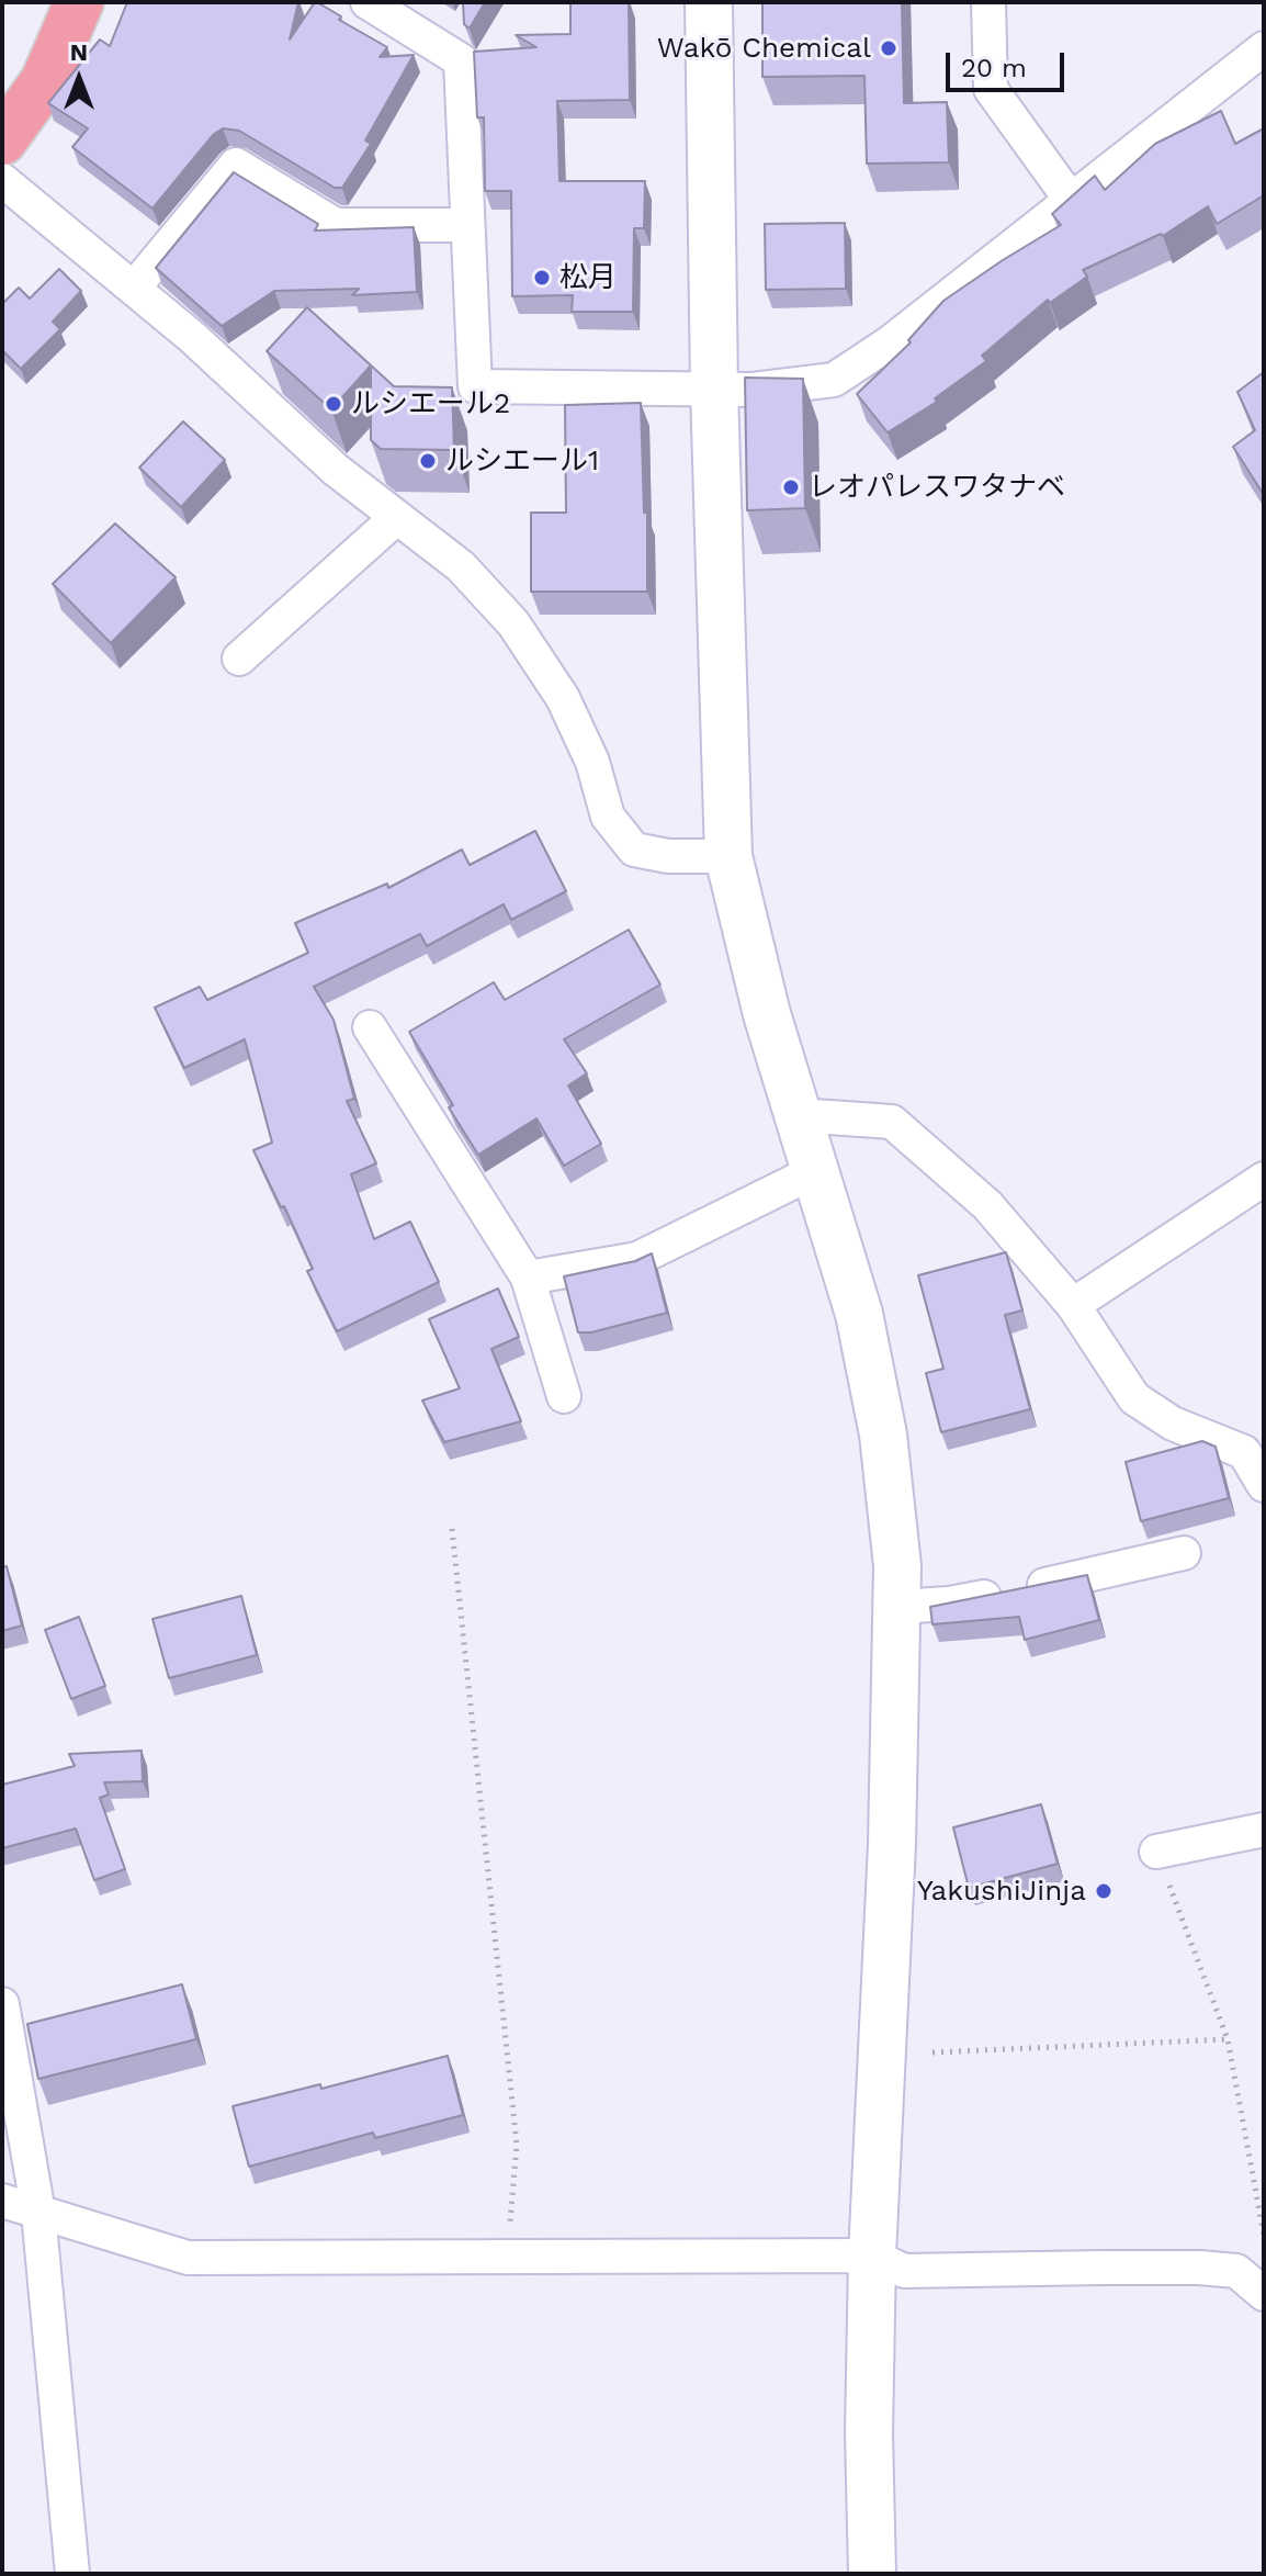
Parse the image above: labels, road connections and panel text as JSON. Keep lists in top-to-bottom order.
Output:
{
  "places": [
    "Wakō Chemical",
    "松月",
    "ルシエール2",
    "ルシエール1",
    "レオパレスワタナベ",
    "YakushiJinja"
  ],
  "scale_bar": "20 m",
  "north": "top"
}
